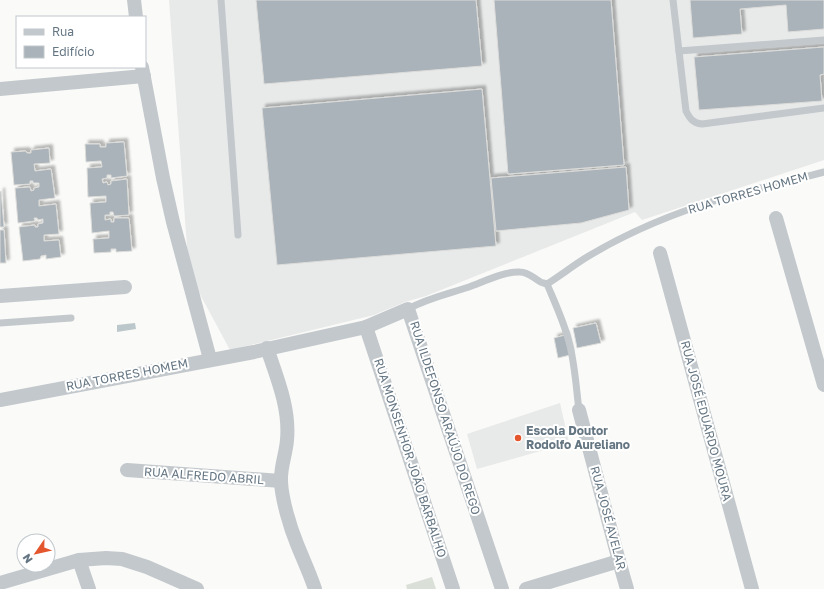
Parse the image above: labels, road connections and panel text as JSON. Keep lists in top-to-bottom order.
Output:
{
  "streets": {
    "street": [
      "RUA TORRES HOMEM",
      "RUA ILDEFONSO ARAÚJO DO REGO",
      "RUA JOSÉ EDUARDO MOURA",
      "RUA MONSENHOR JOÃO BARBALHO",
      "RUA ALFREDO ABRIL",
      "RUA JOSÉ AVELAR"
    ]
  },
  "crossings": [
    ["RUA TORRES HOMEM", "RUA ILDEFONSO ARAÚJO DO REGO"],
    ["RUA TORRES HOMEM", "RUA JOSÉ AVELAR"],
    ["RUA ILDEFONSO ARAÚJO DO REGO", "RUA MONSENHOR JOÃO BARBALHO"]
  ],
  "places": ["Escola Doutor Rodolfo Aureliano"],
  "legend": ["Rua", "Edifício"],
  "north": "bottom left"
}
